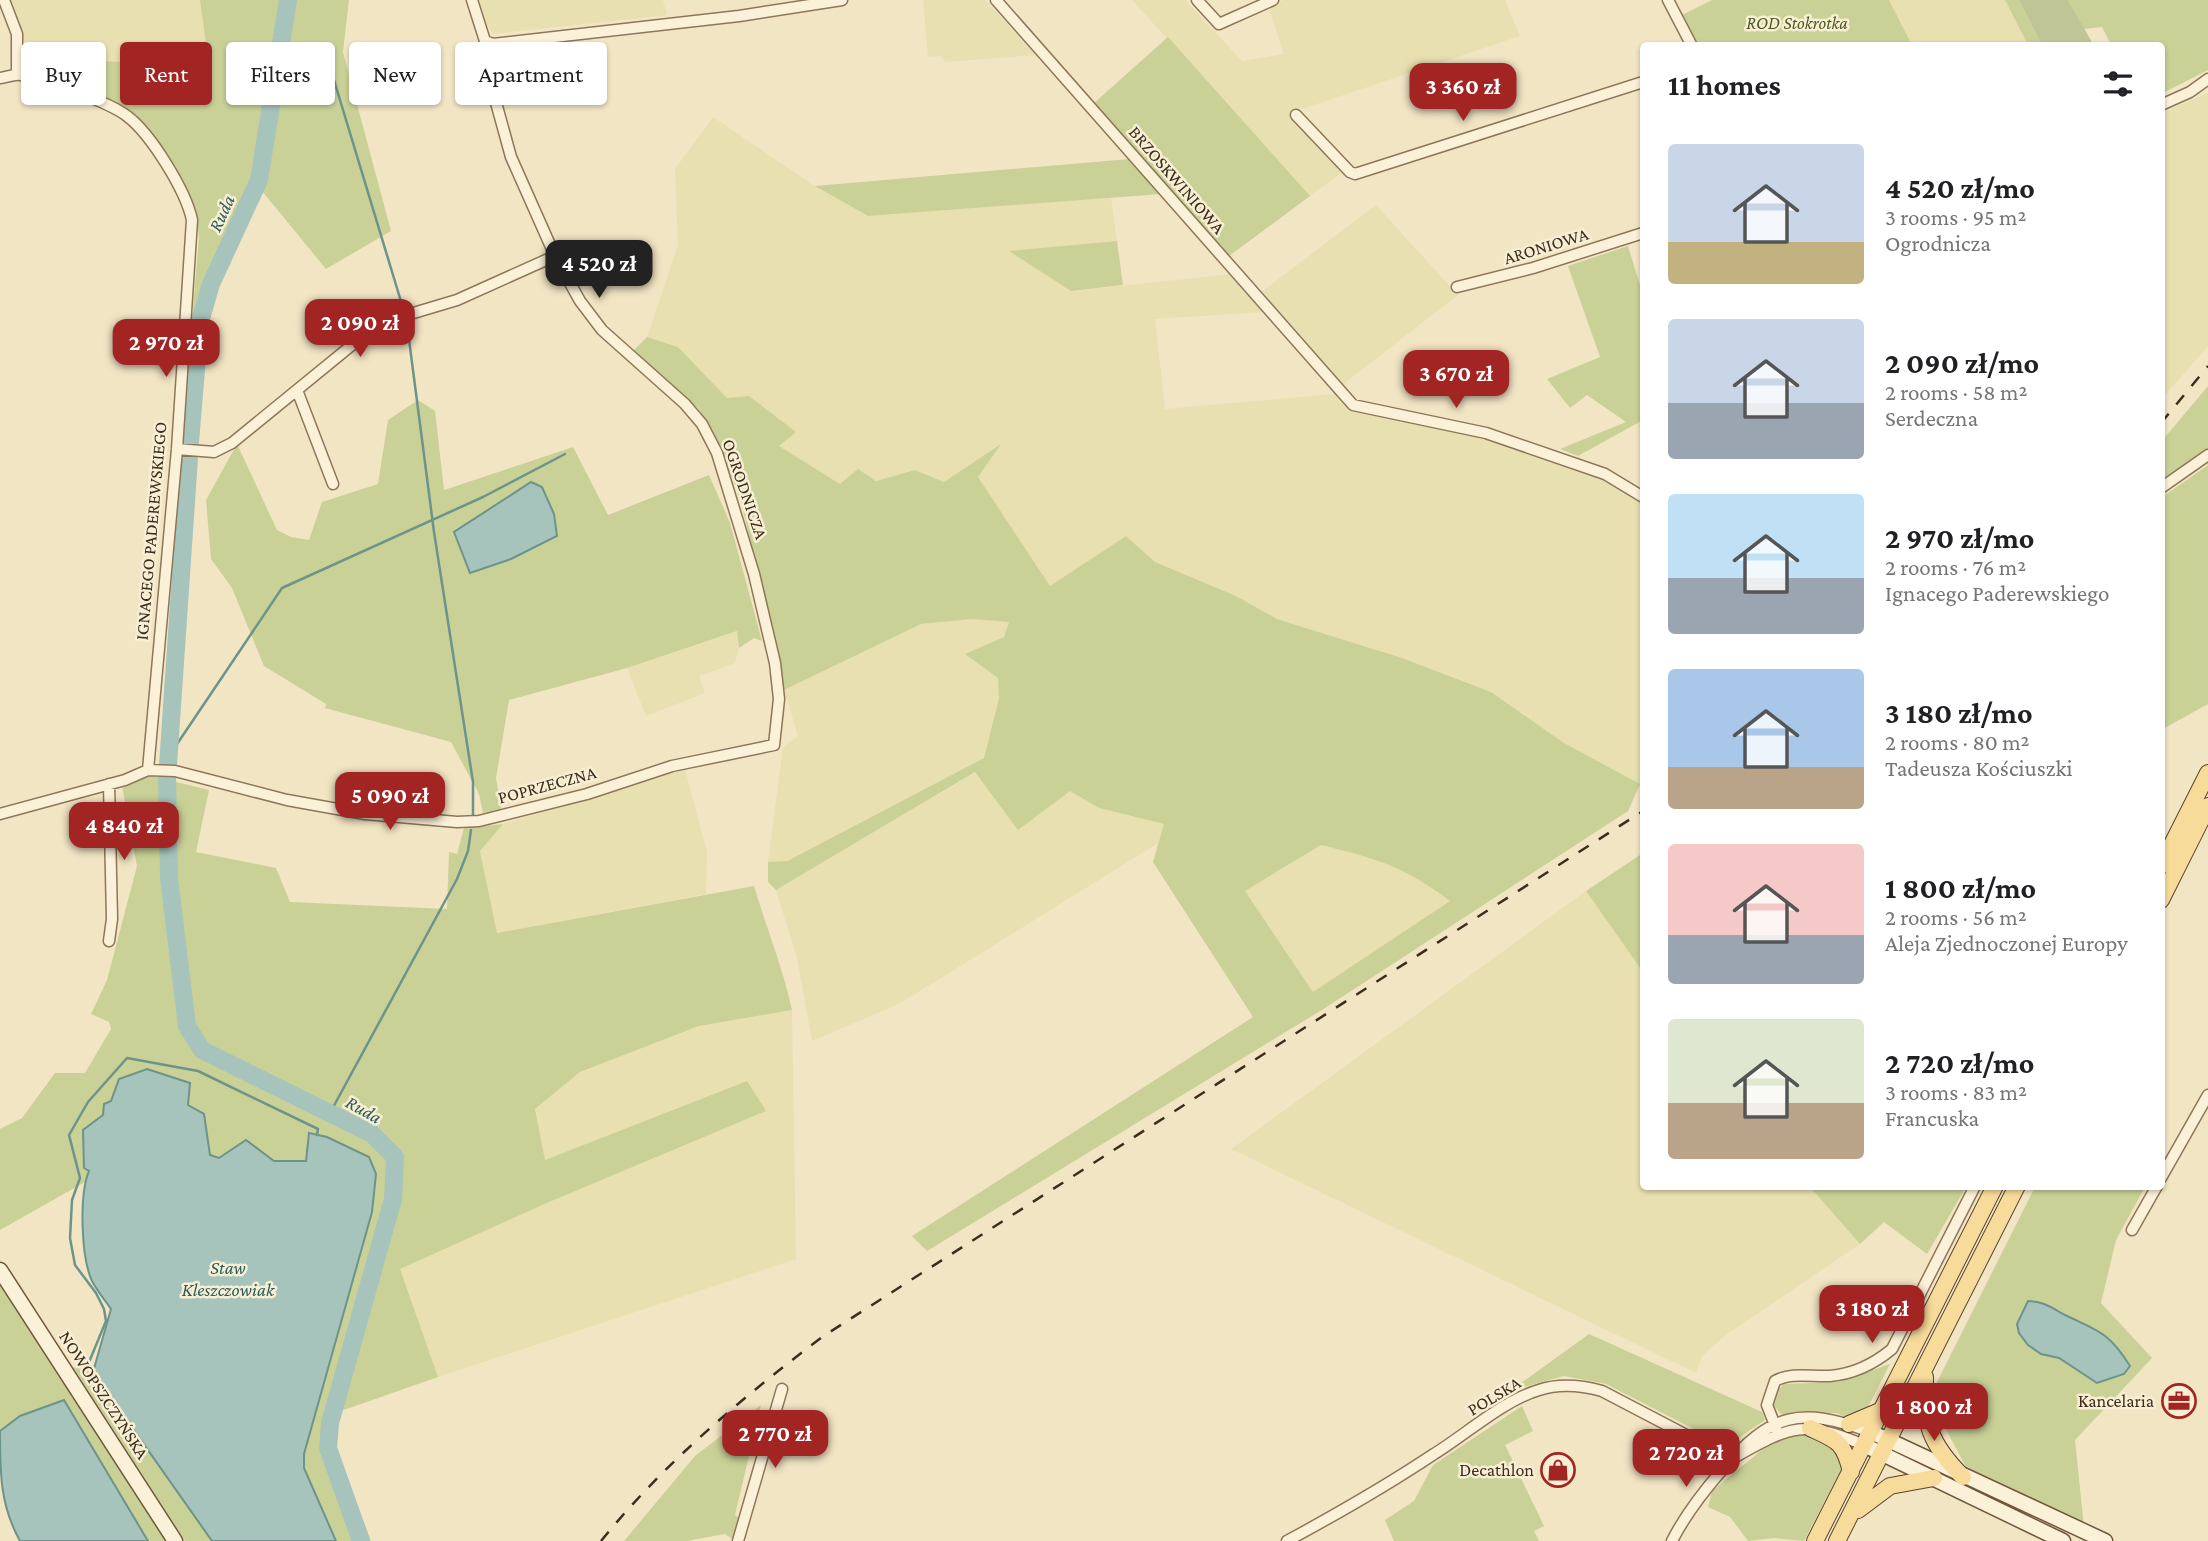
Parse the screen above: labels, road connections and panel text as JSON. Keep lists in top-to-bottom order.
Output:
{
  "streets": {
    "main road": ["NOWOPSZCZYŃSKA"],
    "street": [
      "BRZOSKWINIOWA",
      "ARONIOWA",
      "OGRODNICZA",
      "IGNACEGO PADEREWSKIEGO",
      "POPRZECZNA",
      "POLSKA"
    ]
  },
  "crossings": [
    ["OGRODNICZA", "POPRZECZNA"],
    ["IGNACEGO PADEREWSKIEGO", "POPRZECZNA"]
  ],
  "water": ["Ruda", "Staw Kleszczowiak"],
  "parks": ["ROD Stokrotka"],
  "places": {
    "office": ["Kancelaria"],
    "shop": ["Decathlon"]
  },
  "page": {
    "chip": [
      "Buy",
      "Rent",
      "Filters",
      "New",
      "Apartment"
    ],
    "heading": "11 homes",
    "price": [
      "3 360 zł",
      "4 520 zł",
      "2 090 zł",
      "2 970 zł",
      "3 670 zł",
      "5 090 zł",
      "4 840 zł",
      "3 180 zł",
      "1 800 zł",
      "2 770 zł",
      "2 720 zł"
    ],
    "list": [
      {
        "name": "4 520 zł/mo",
        "note": "3 rooms · 95 m² · Ogrodnicza"
      },
      {
        "name": "2 090 zł/mo",
        "note": "2 rooms · 58 m² · Serdeczna"
      },
      {
        "name": "2 970 zł/mo",
        "note": "2 rooms · 76 m² · Ignacego Paderewskiego"
      },
      {
        "name": "3 180 zł/mo",
        "note": "2 rooms · 80 m² · Tadeusza Kościuszki"
      },
      {
        "name": "1 800 zł/mo",
        "note": "2 rooms · 56 m² · Aleja Zjednoczonej Europy"
      },
      {
        "name": "2 720 zł/mo",
        "note": "3 rooms · 83 m² · Francuska"
      }
    ]
  }
}
